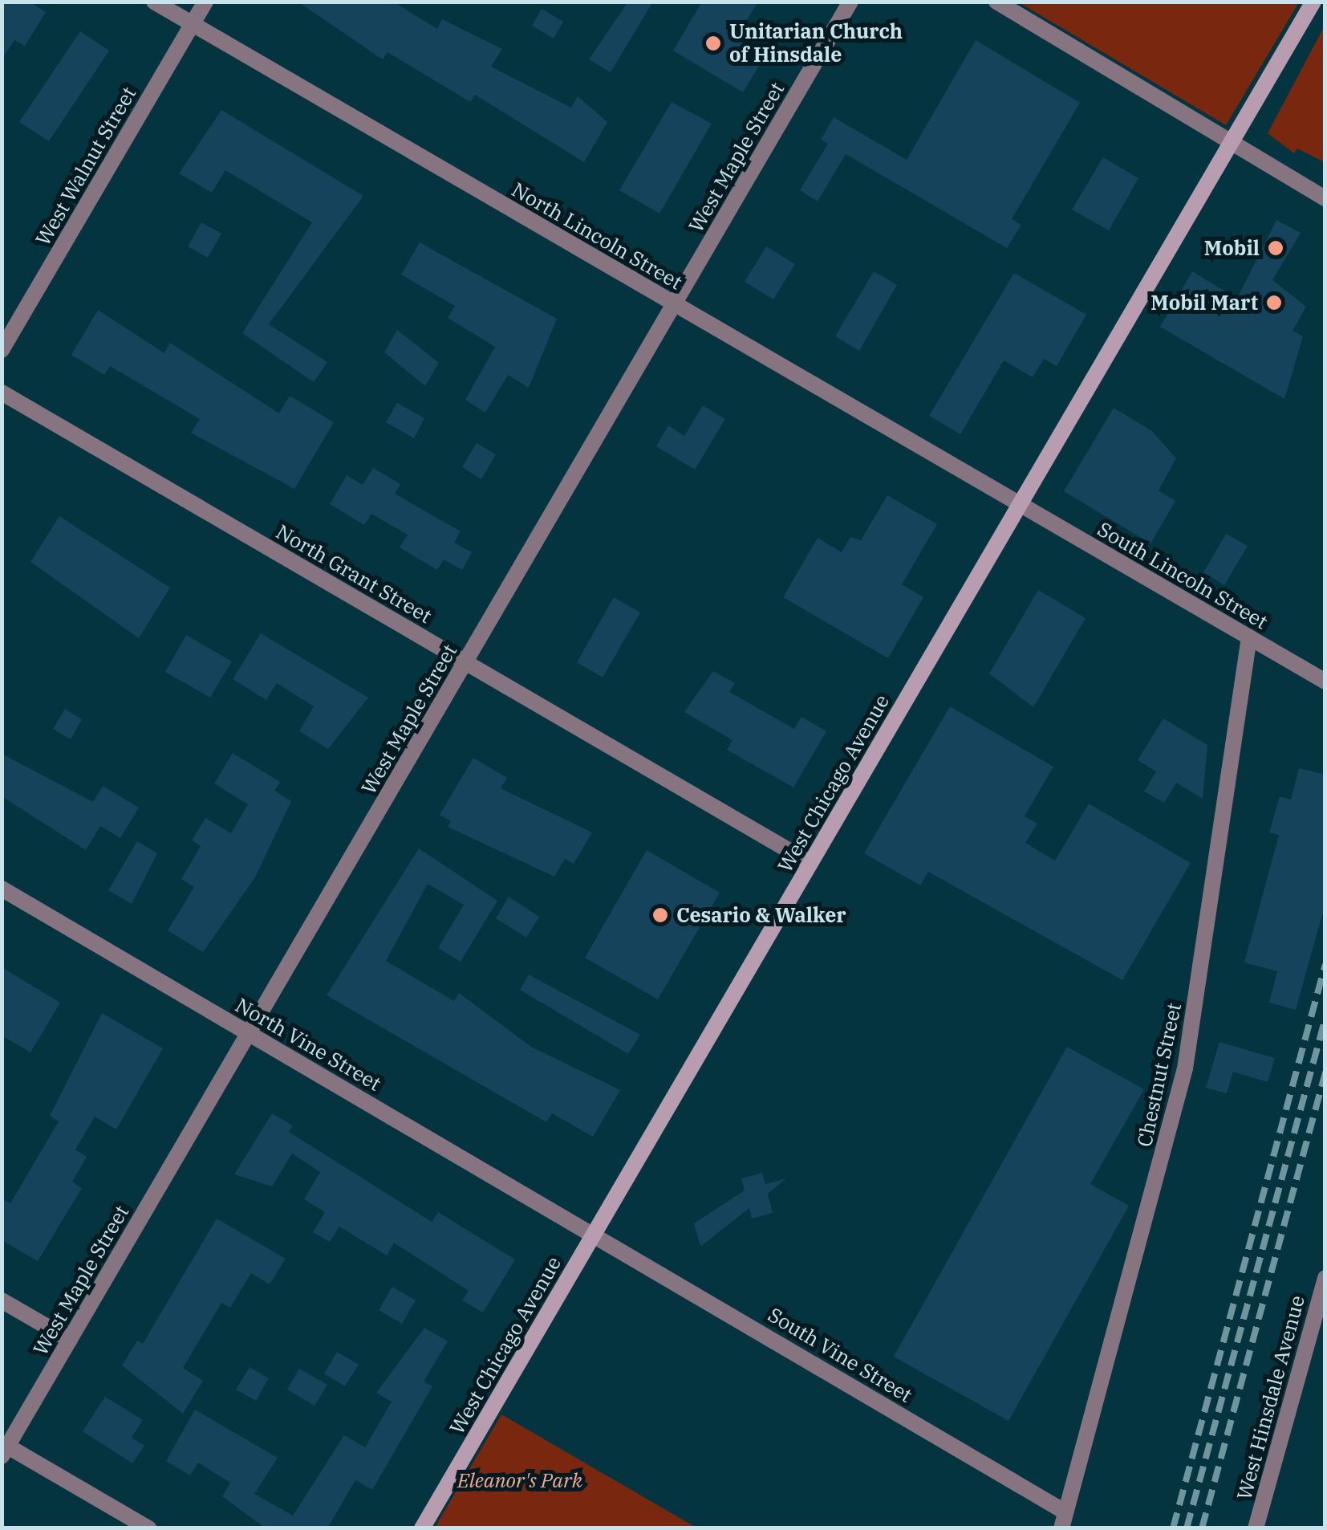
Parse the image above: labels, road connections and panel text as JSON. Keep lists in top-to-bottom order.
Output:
{
  "streets": {
    "main road": ["West Chicago Avenue"],
    "street": [
      "West Maple Street",
      "West Walnut Street",
      "North Lincoln Street",
      "North Grant Street",
      "South Lincoln Street",
      "North Vine Street",
      "Chestnut Street",
      "South Vine Street",
      "West Hinsdale Avenue"
    ]
  },
  "crossings": [
    ["West Maple Street", "North Lincoln Street"],
    ["West Maple Street", "North Grant Street"],
    ["West Maple Street", "North Vine Street"],
    ["West Walnut Street", "North Lincoln Street"],
    ["North Lincoln Street", "South Lincoln Street"],
    ["North Lincoln Street", "West Chicago Avenue"],
    ["North Grant Street", "West Chicago Avenue"],
    ["South Lincoln Street", "West Chicago Avenue"],
    ["South Lincoln Street", "Chestnut Street"],
    ["West Chicago Avenue", "North Vine Street"],
    ["West Chicago Avenue", "South Vine Street"],
    ["North Vine Street", "South Vine Street"],
    ["Chestnut Street", "South Vine Street"]
  ],
  "parks": ["Eleanor's Park"],
  "places": [
    "Unitarian Church of Hinsdale",
    "Mobil",
    "Mobil Mart",
    "Cesario & Walker"
  ]
}
